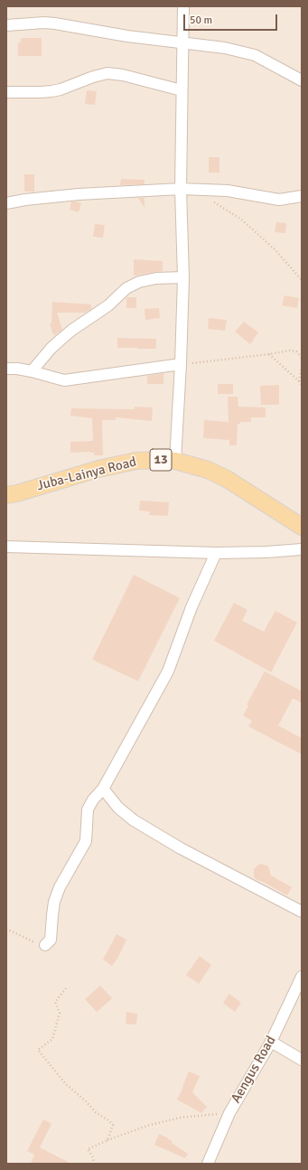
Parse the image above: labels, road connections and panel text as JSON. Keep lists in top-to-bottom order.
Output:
{
  "streets": {
    "main road": ["13", "Juba-Lainya Road"],
    "street": ["Aengus Road"]
  },
  "scale_bar": "50 m"
}
